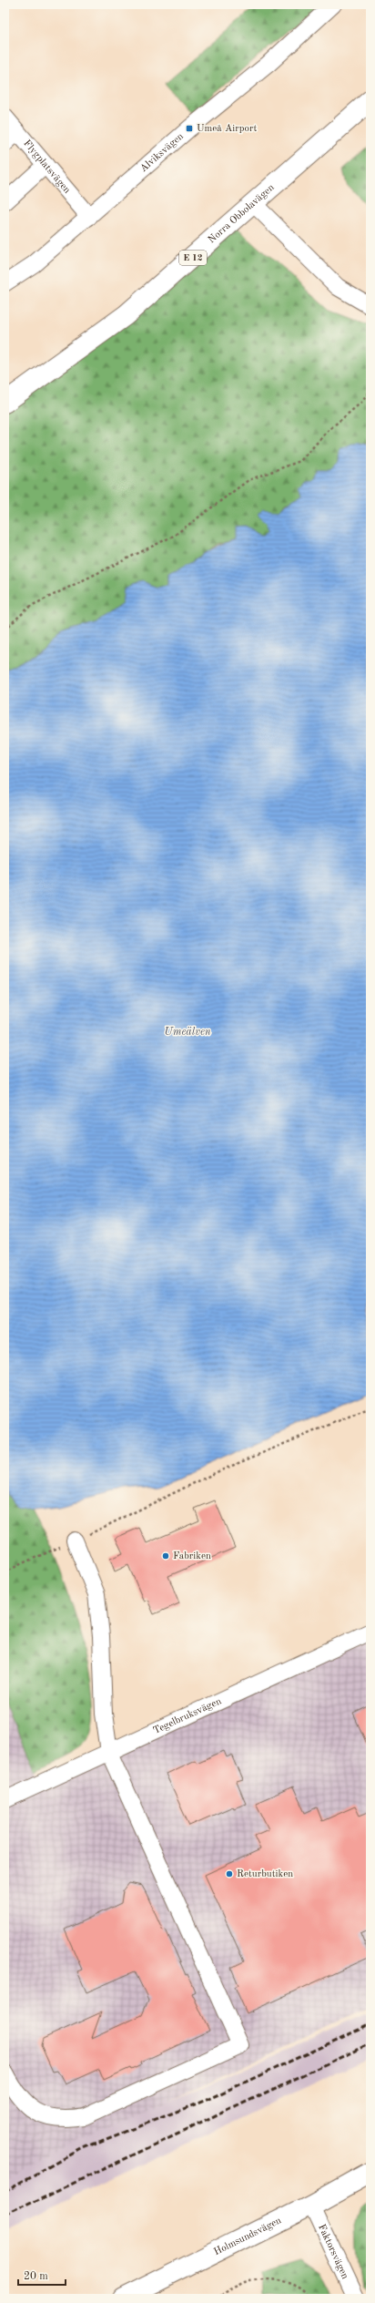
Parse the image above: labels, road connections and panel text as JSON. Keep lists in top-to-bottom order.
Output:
{
  "streets": {
    "main road": ["Norra Obbolavägen", "E 12", "Holmsundsvägen"],
    "street": [
      "Alviksvägen",
      "Flygplatsvägen",
      "Tegelbruksvägen",
      "Faktorsvägen"
    ]
  },
  "crossings": [
    ["Alviksvägen", "Flygplatsvägen"],
    ["Holmsundsvägen", "Faktorsvägen"]
  ],
  "water": ["Umeälven"],
  "places": {
    "transit": ["Umeå Airport"],
    "other": ["Fabriken", "Returbutiken"]
  },
  "scale_bar": "20 m"
}
